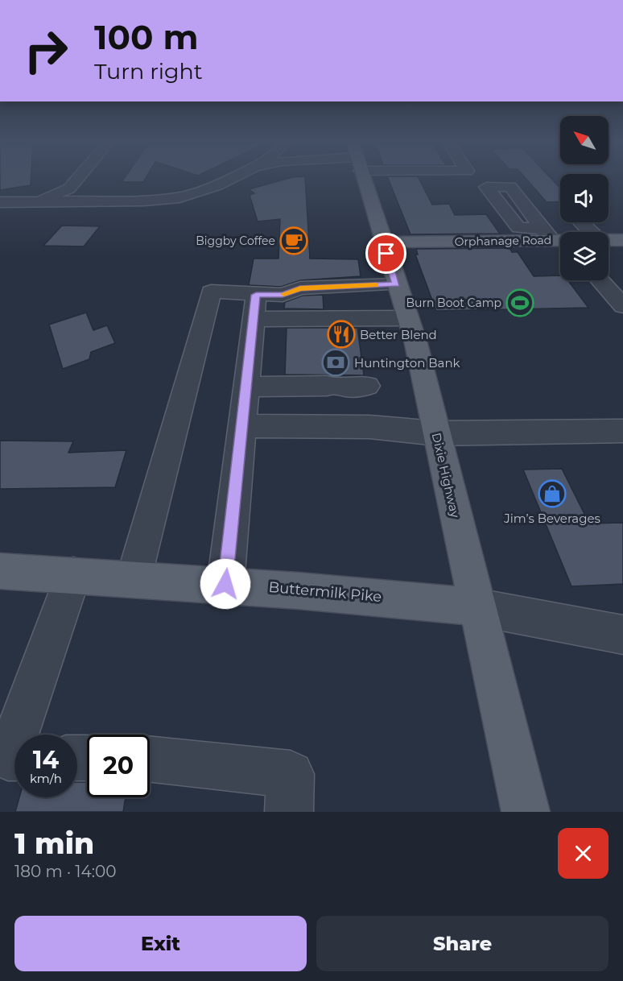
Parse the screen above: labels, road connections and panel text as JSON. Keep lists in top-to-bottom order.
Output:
{
  "streets": {
    "main road": ["Orphanage Road", "Dixie Highway", "Buttermilk Pike"]
  },
  "crossings": [
    ["Orphanage Road", "Dixie Highway"],
    ["Dixie Highway", "Buttermilk Pike"]
  ],
  "places": {
    "cafe": ["Biggby Coffee"],
    "sports": ["Burn Boot Camp"],
    "restaurant": ["Better Blend"],
    "bank": ["Huntington Bank"],
    "shop": ["Jim’s Beverages"]
  },
  "north": "top left",
  "page": {
    "turn": ["100 m", "Turn right"],
    "speed": "14 km/h",
    "limit": "20",
    "heading": ["1 min", "180 m · 14:00"],
    "buttons": ["Exit", "Share"]
  }
}
